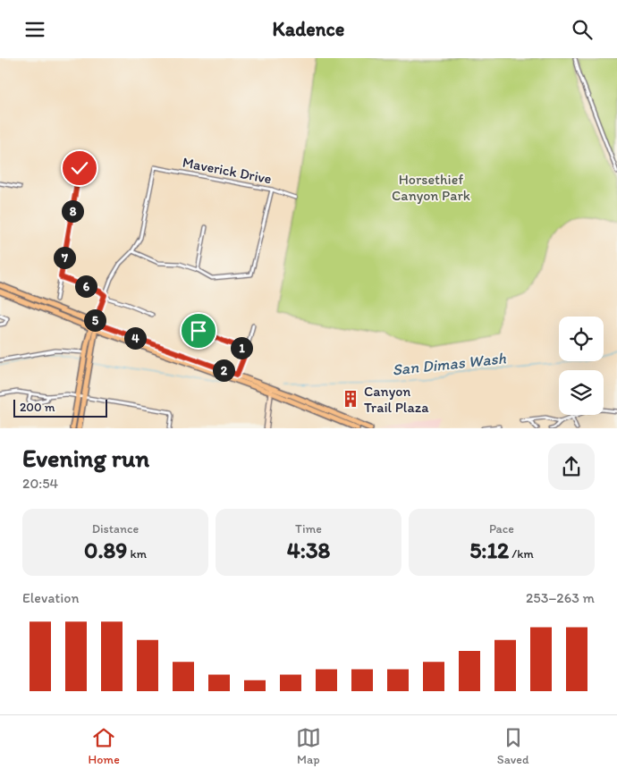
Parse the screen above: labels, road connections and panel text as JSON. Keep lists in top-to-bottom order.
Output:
{
  "streets": {
    "street": ["Maverick Drive"]
  },
  "water": ["San Dimas Wash"],
  "parks": ["Horsethief Canyon Park"],
  "places": {
    "building": ["Canyon Trail Plaza"]
  },
  "scale_bar": "200 m",
  "page": {
    "header": "Kadence",
    "pins": [
      "8",
      "7",
      "6",
      "5",
      "4",
      "1",
      "2"
    ],
    "scale": "200 m",
    "heading": ["Evening run", "20:54"],
    "stats": [
      ["Distance", "0.89 km"],
      ["Time", "4:38"],
      ["Pace", "5:12 /km"]
    ],
    "chart": ["Elevation", "253–263 m"],
    "tabs": ["Home", "Map", "Saved"]
  }
}
